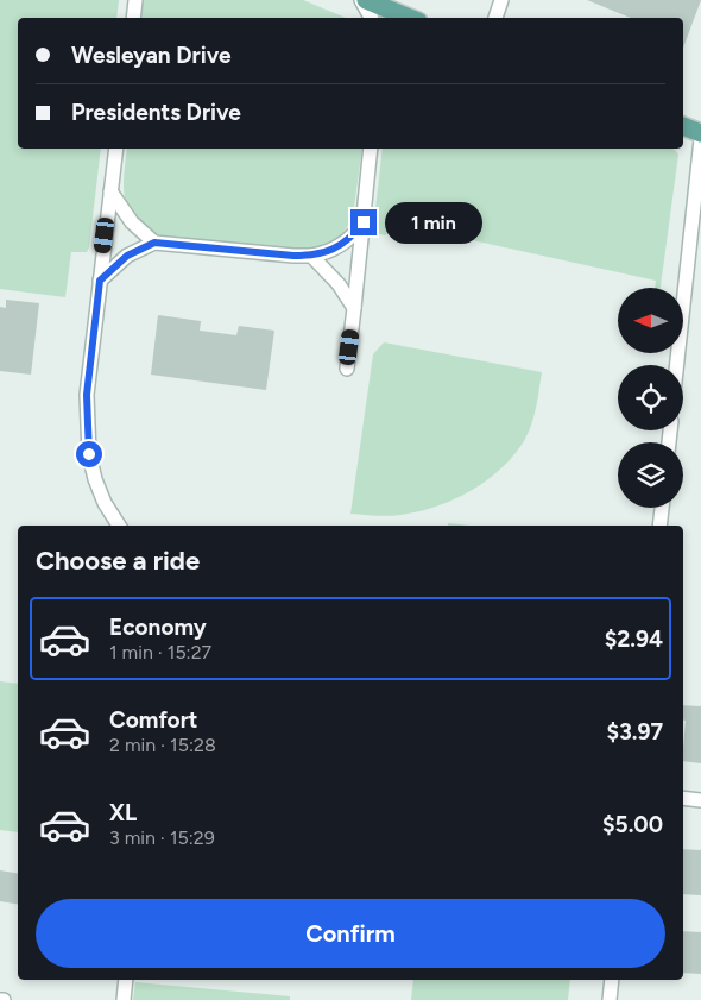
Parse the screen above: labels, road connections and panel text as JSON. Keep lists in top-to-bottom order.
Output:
{
  "north": "left",
  "page": {
    "banner": ["Wesleyan Drive", "Presidents Drive"],
    "bubble": "1 min",
    "heading": "Choose a ride",
    "list": [
      {
        "name": "Economy",
        "note": "1 min · 15:27",
        "value": "$2.94"
      },
      {
        "name": "Comfort",
        "note": "2 min · 15:28",
        "value": "$3.97"
      },
      {
        "name": "XL",
        "note": "3 min · 15:29",
        "value": "$5.00"
      }
    ],
    "buttons": "Confirm"
  }
}
